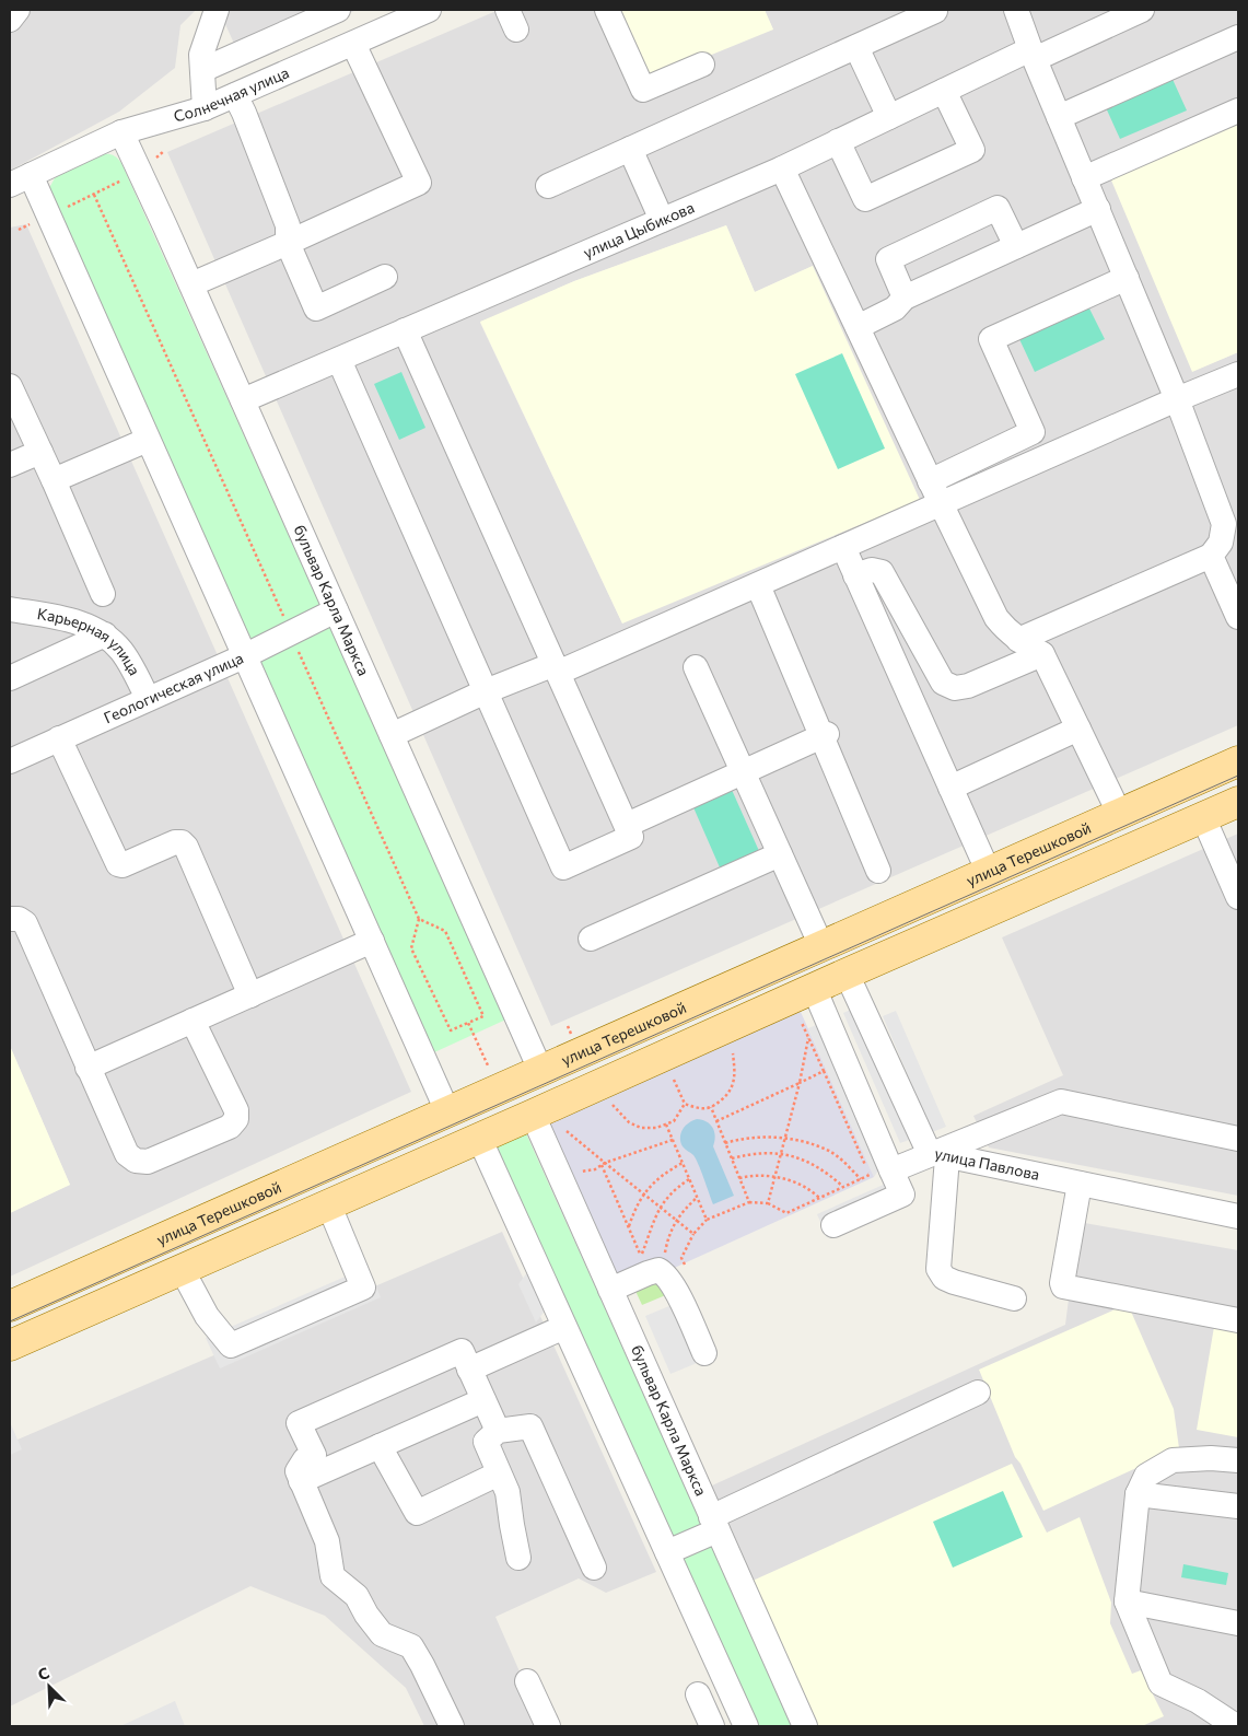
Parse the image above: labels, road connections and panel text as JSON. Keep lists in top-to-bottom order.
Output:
{
  "streets": {
    "main road": ["улица Терешковой"],
    "street": [
      "Солнечная улица",
      "улица Цыбикова",
      "бульвар Карла Маркса",
      "Карьерная улица",
      "Геологическая улица",
      "улица Павлова"
    ]
  },
  "crossings": [
    ["Солнечная улица", "бульвар Карла Маркса"],
    ["улица Цыбикова", "бульвар Карла Маркса"],
    ["бульвар Карла Маркса", "Геологическая улица"],
    ["бульвар Карла Маркса", "улица Терешковой"],
    ["Карьерная улица", "Геологическая улица"]
  ],
  "north": "top left"
}
